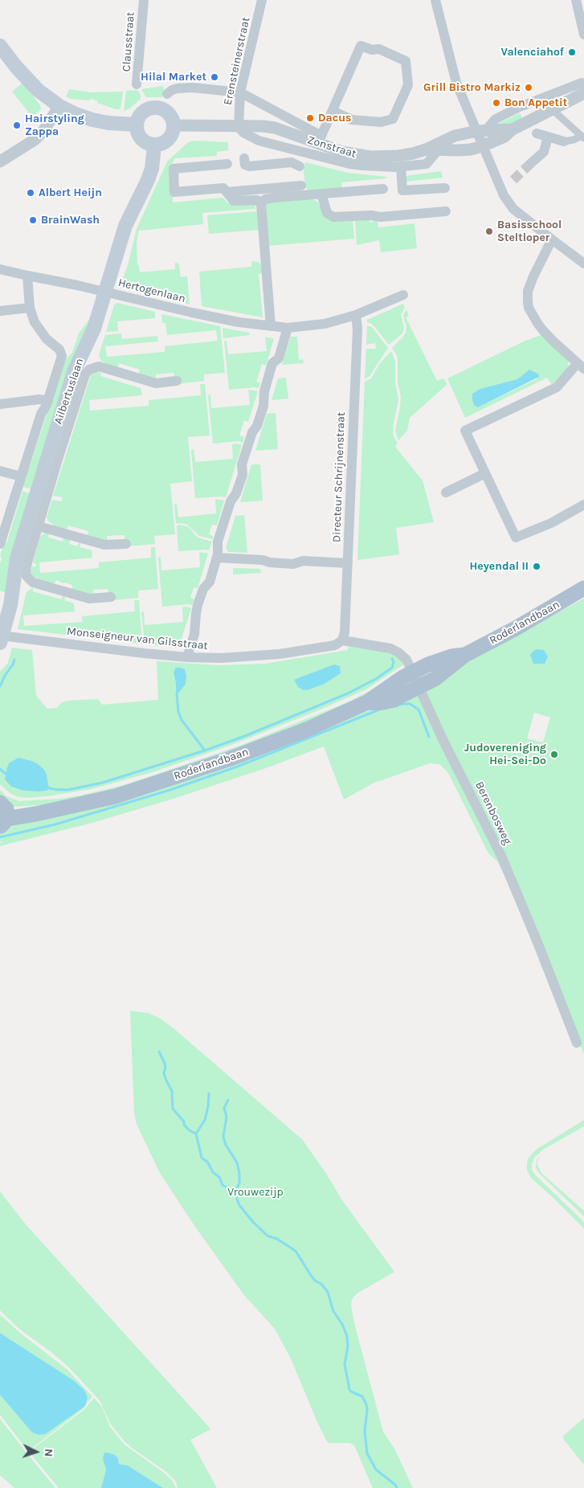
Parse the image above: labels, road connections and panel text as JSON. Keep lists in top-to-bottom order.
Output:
{
  "streets": {
    "main road": ["Ailbertuslaan", "Roderlandbaan"],
    "street": [
      "Clausstraat",
      "Erensteinerstraat",
      "Zonstraat",
      "Hertogenlaan",
      "Directeur Schrijnenstraat",
      "Monseigneur van Gilsstraat",
      "Berenbosweg"
    ]
  },
  "crossings": [
    ["Erensteinerstraat", "Zonstraat"],
    ["Zonstraat", "Ailbertuslaan"],
    ["Hertogenlaan", "Ailbertuslaan"],
    ["Hertogenlaan", "Directeur Schrijnenstraat"],
    ["Ailbertuslaan", "Monseigneur van Gilsstraat"],
    ["Directeur Schrijnenstraat", "Monseigneur van Gilsstraat"],
    ["Directeur Schrijnenstraat", "Berenbosweg"],
    ["Roderlandbaan", "Berenbosweg"],
    ["Monseigneur van Gilsstraat", "Berenbosweg"]
  ],
  "parks": ["Vrouwezijp"],
  "places": [
    "Valenciahof",
    "Hilal Market",
    "Grill Bistro Markiz",
    "Bon Appetit",
    "Dacus",
    "Hairstyling Zappa",
    "Albert Heijn",
    "BrainWash",
    "Basisschool Steltloper",
    "Heyendal II",
    "Judovereniging Hei-Sei-Do"
  ],
  "north": "right"
}
